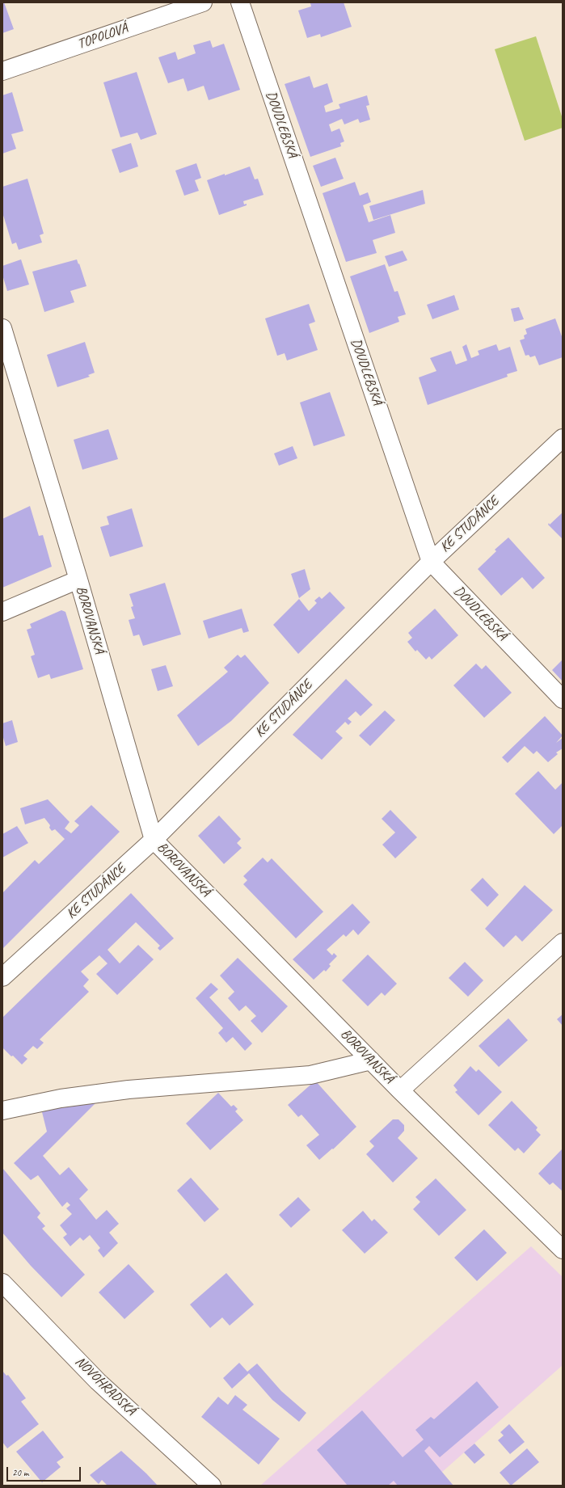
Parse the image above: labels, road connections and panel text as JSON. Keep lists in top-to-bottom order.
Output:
{
  "streets": {
    "street": [
      "TOPOLOVÁ",
      "DOUDLEBSKÁ",
      "KE STUDÁNCE",
      "BOROVANSKÁ",
      "NOVOHRADSKÁ"
    ]
  },
  "crossings": [
    ["DOUDLEBSKÁ", "KE STUDÁNCE"],
    ["KE STUDÁNCE", "BOROVANSKÁ"]
  ],
  "scale_bar": "20 m"
}
